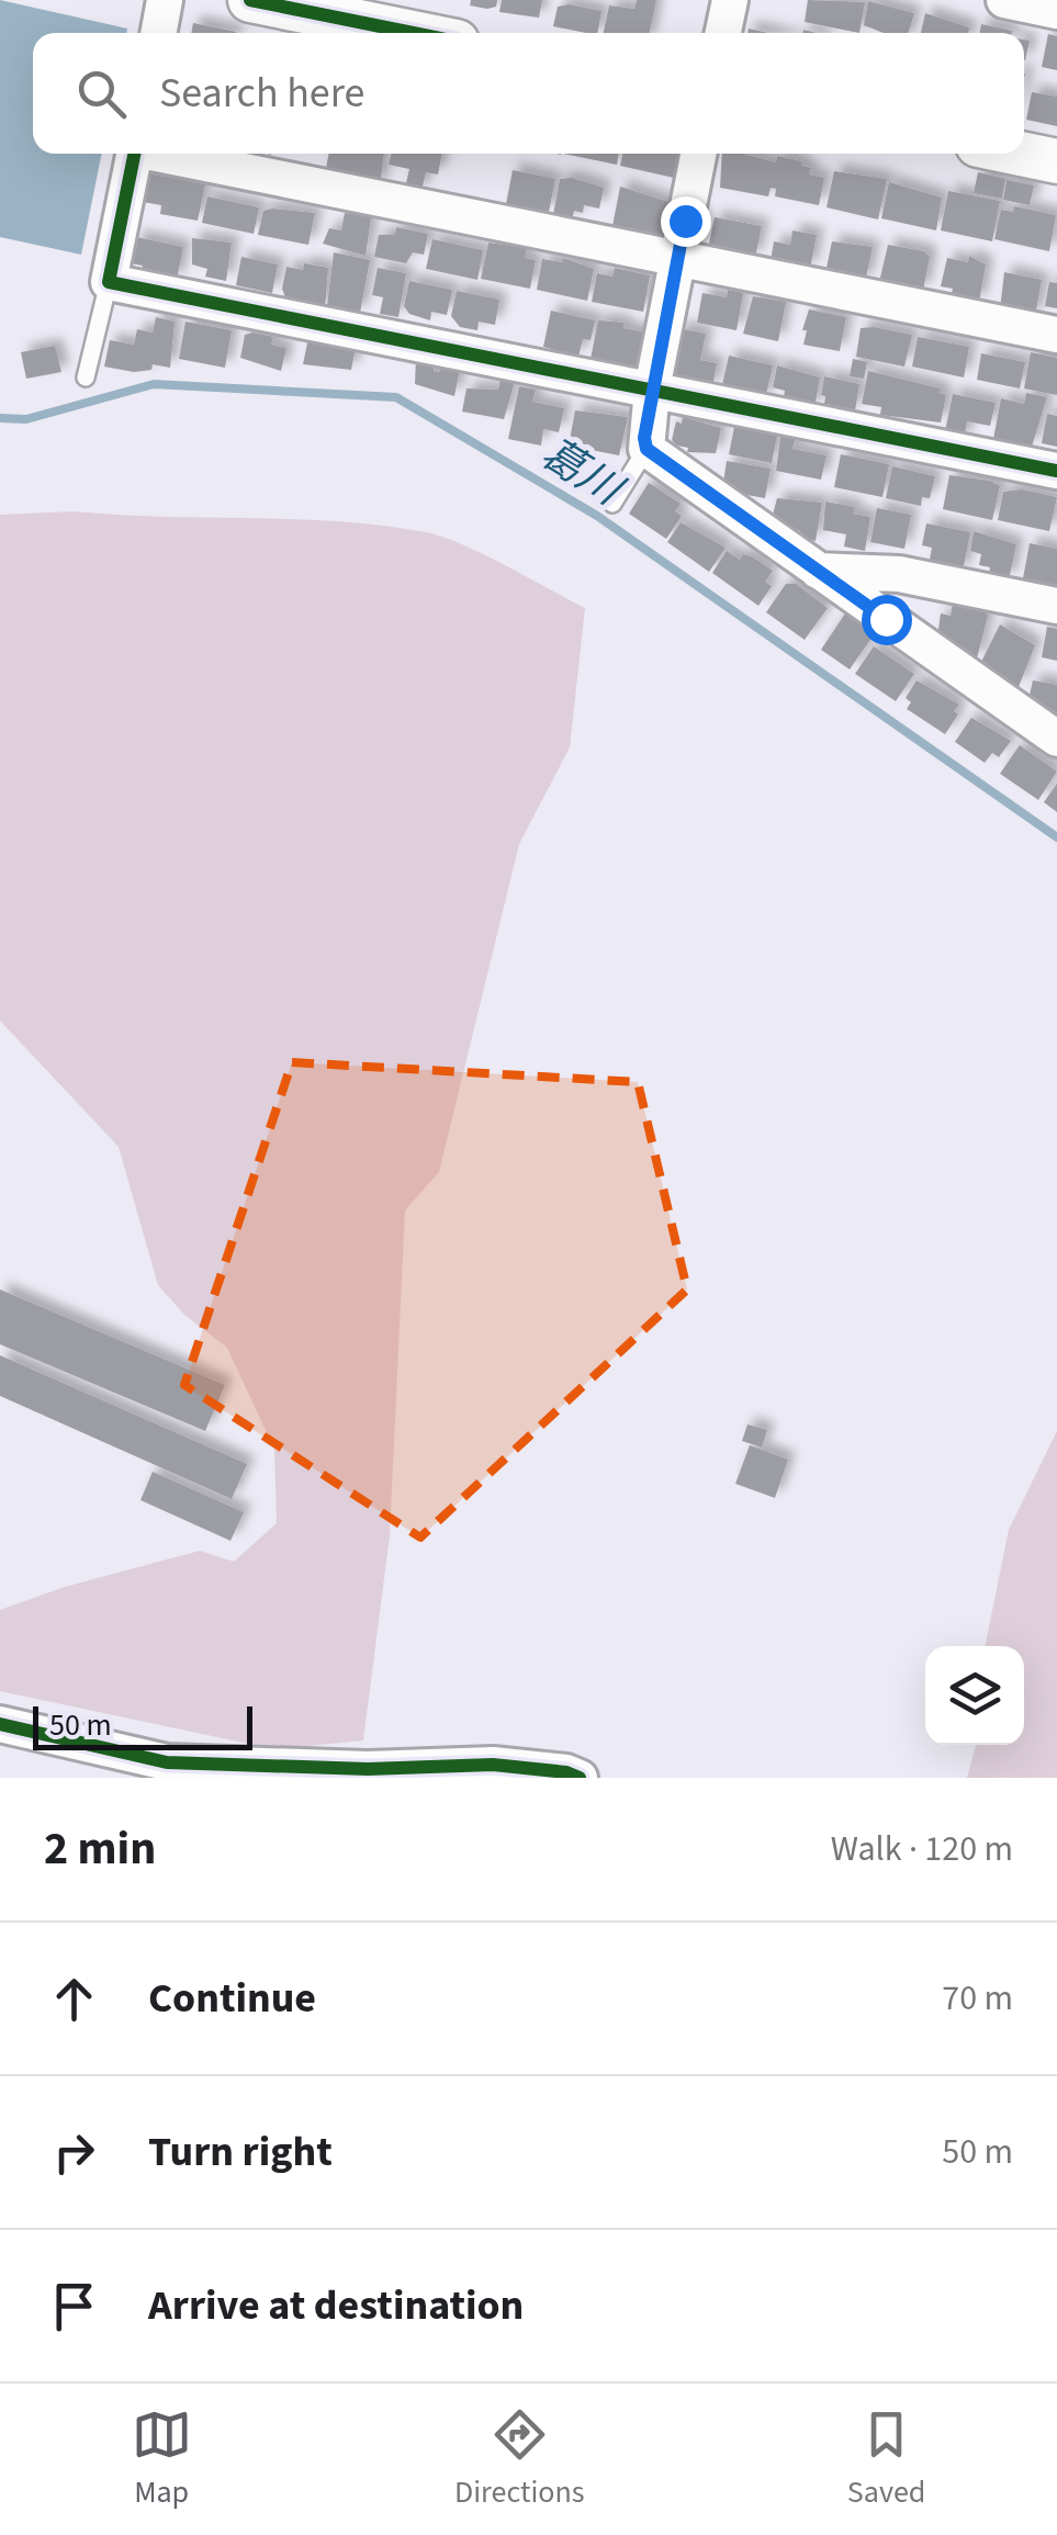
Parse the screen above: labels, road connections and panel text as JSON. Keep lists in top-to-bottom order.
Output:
{
  "water": ["葛川"],
  "scale_bar": "50 m",
  "page": {
    "search": "Search here",
    "scale": "50 m",
    "heading": ["2 min", "Walk · 120 m"],
    "list": [
      ["Continue", "70 m"],
      ["Turn right", "50 m"],
      "Arrive at destination"
    ],
    "nav": ["Map", "Directions", "Saved"]
  }
}
